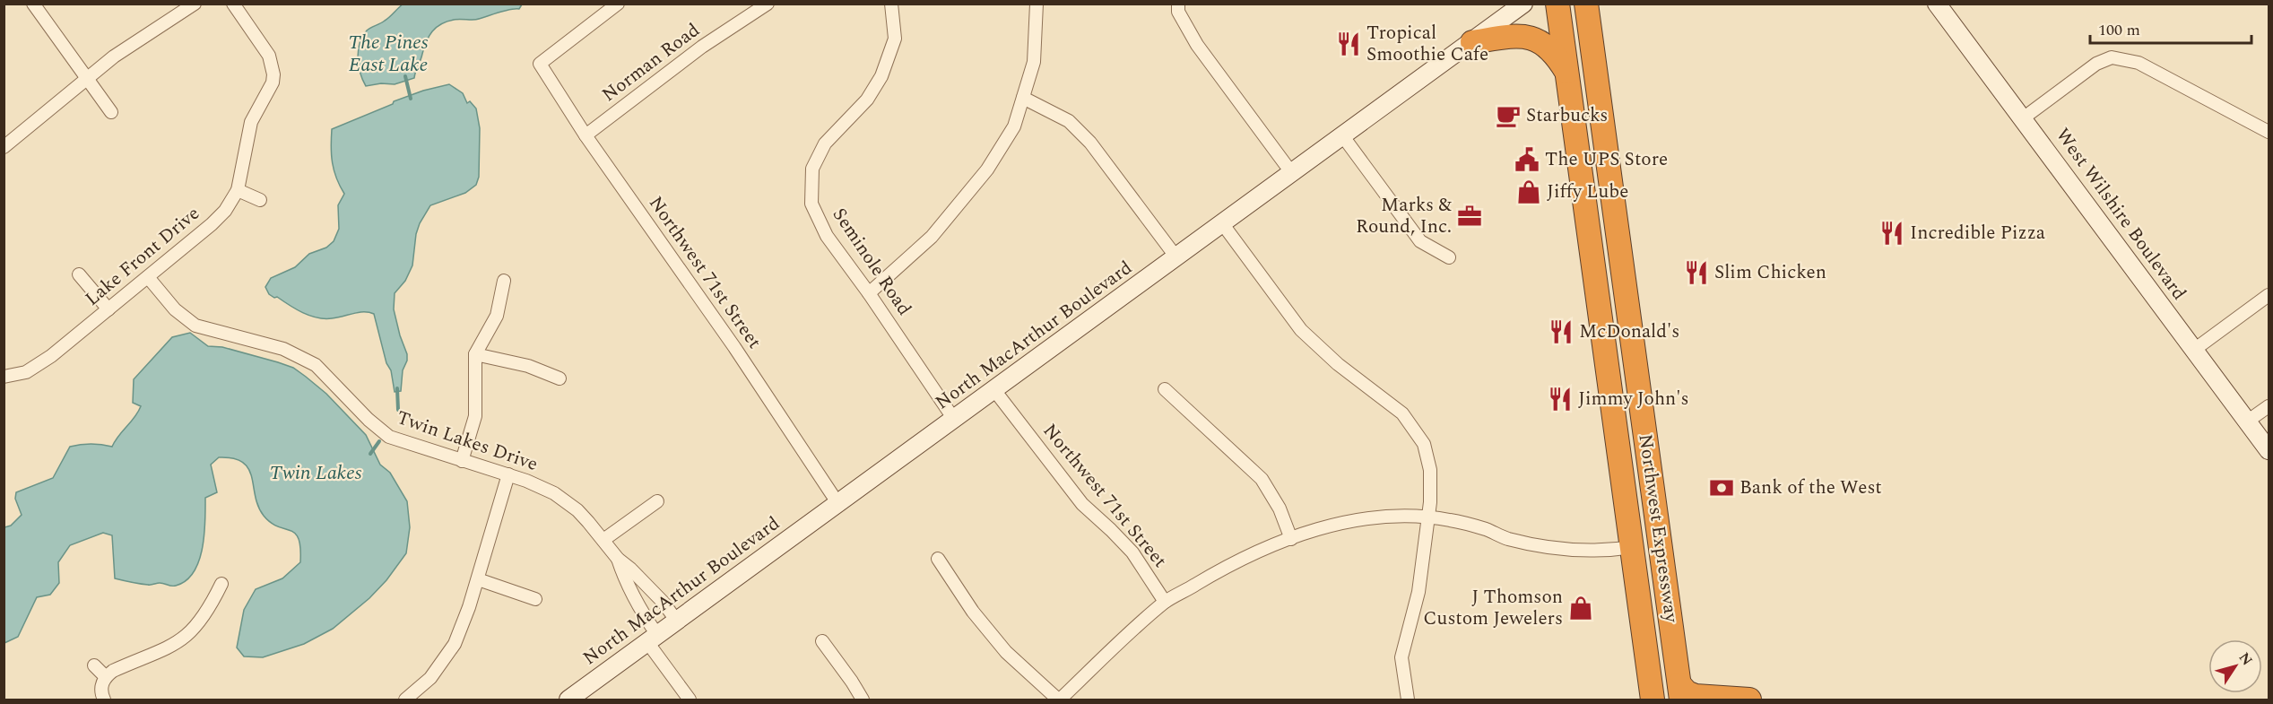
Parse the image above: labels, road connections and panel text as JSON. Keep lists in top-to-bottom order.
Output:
{
  "streets": {
    "highway": ["Northwest Expressway"],
    "main road": ["West Wilshire Boulevard", "North MacArthur Boulevard"],
    "street": [
      "Norman Road",
      "Lake Front Drive",
      "Seminole Road",
      "Northwest 71st Street",
      "Twin Lakes Drive"
    ]
  },
  "crossings": [
    ["Norman Road", "Northwest 71st Street"],
    ["Lake Front Drive", "Twin Lakes Drive"],
    ["Seminole Road", "North MacArthur Boulevard"],
    ["Northwest 71st Street", "North MacArthur Boulevard"],
    ["North MacArthur Boulevard", "Twin Lakes Drive"]
  ],
  "water": ["The Pines East Lake", "Twin Lakes"],
  "places": {
    "restaurant": [
      "Tropical Smoothie Cafe",
      "Incredible Pizza",
      "Slim Chicken",
      "McDonald's",
      "Jimmy John's"
    ],
    "cafe": ["Starbucks"],
    "public building": ["The UPS Store"],
    "shop": ["Jiffy Lube", "J Thomson Custom Jewelers"],
    "office": ["Marks & Round, Inc."],
    "bank": ["Bank of the West"]
  },
  "scale_bar": "100 m",
  "north": "top right"
}
